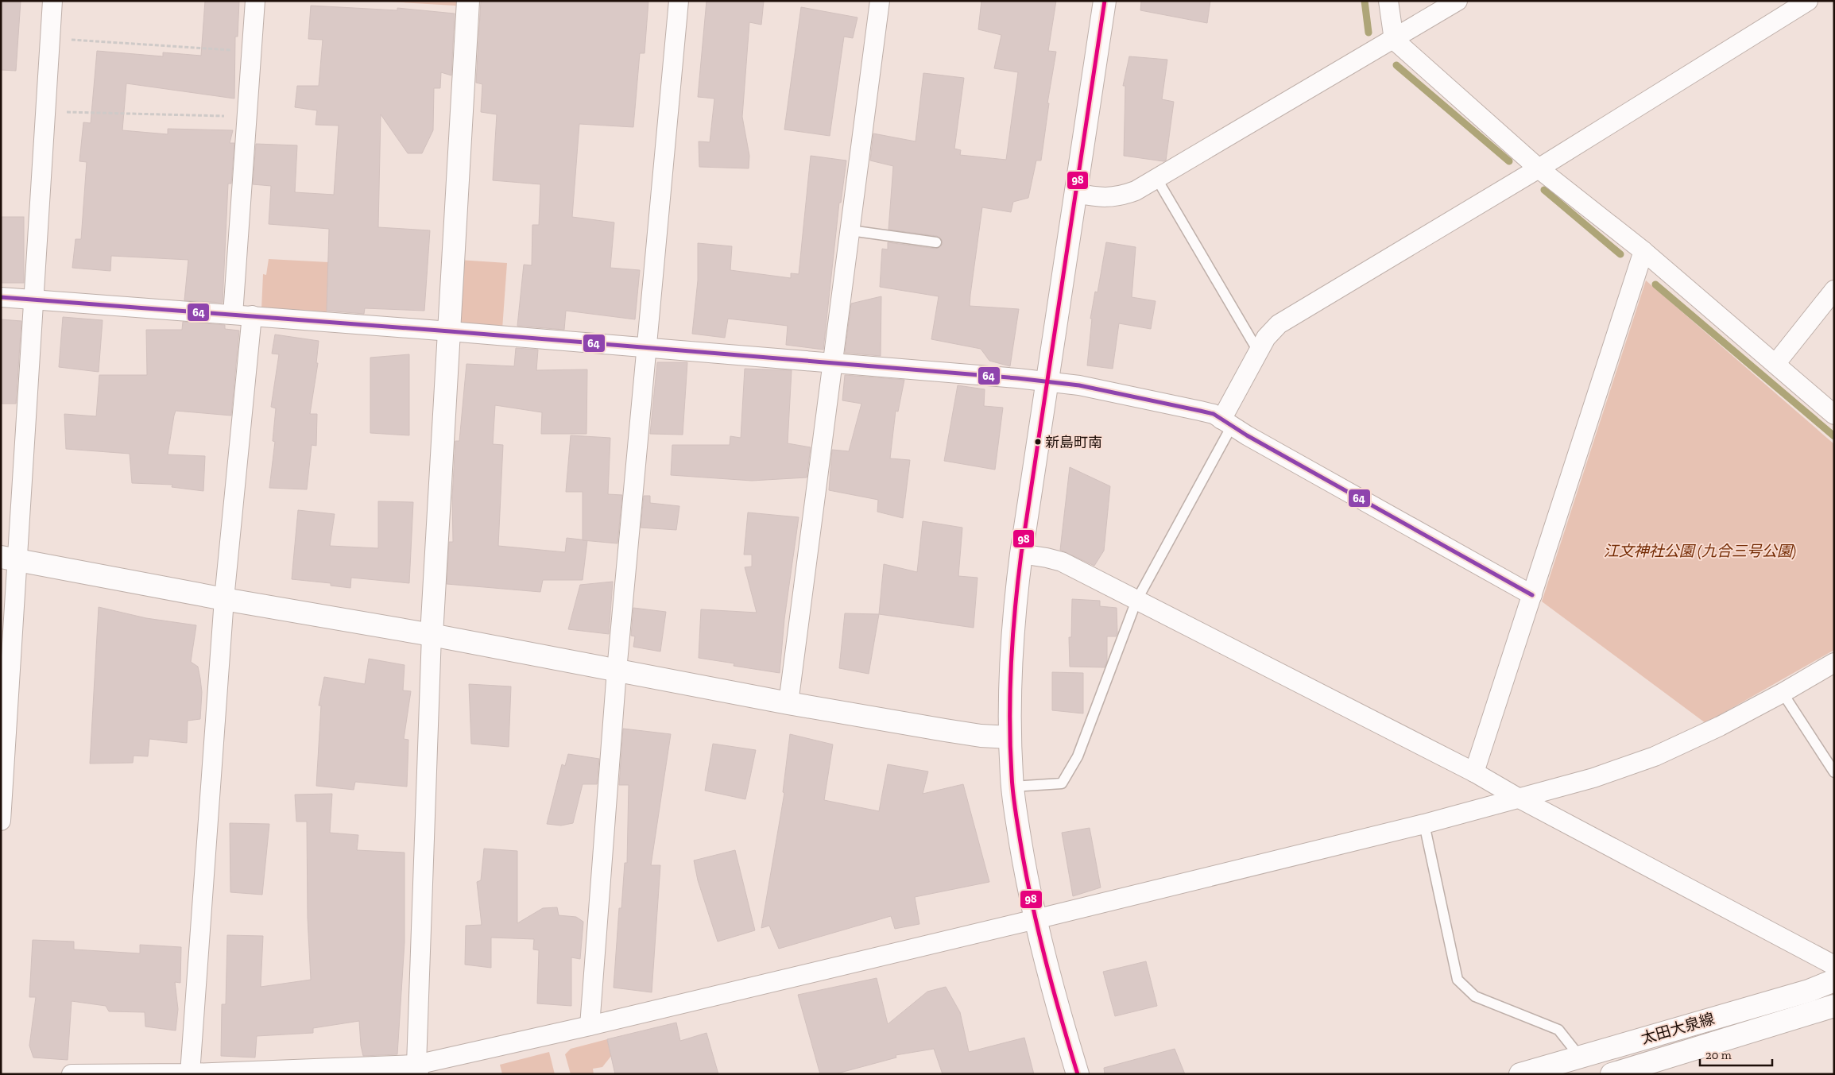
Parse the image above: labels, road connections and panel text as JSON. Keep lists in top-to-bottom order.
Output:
{
  "streets": {
    "street": ["太田大泉線"]
  },
  "parks": ["江文神社公園 (九合三号公園)"],
  "places": ["新島町南"],
  "lines": ["transit line 98", "transit line 64"],
  "scale_bar": "20 m"
}
